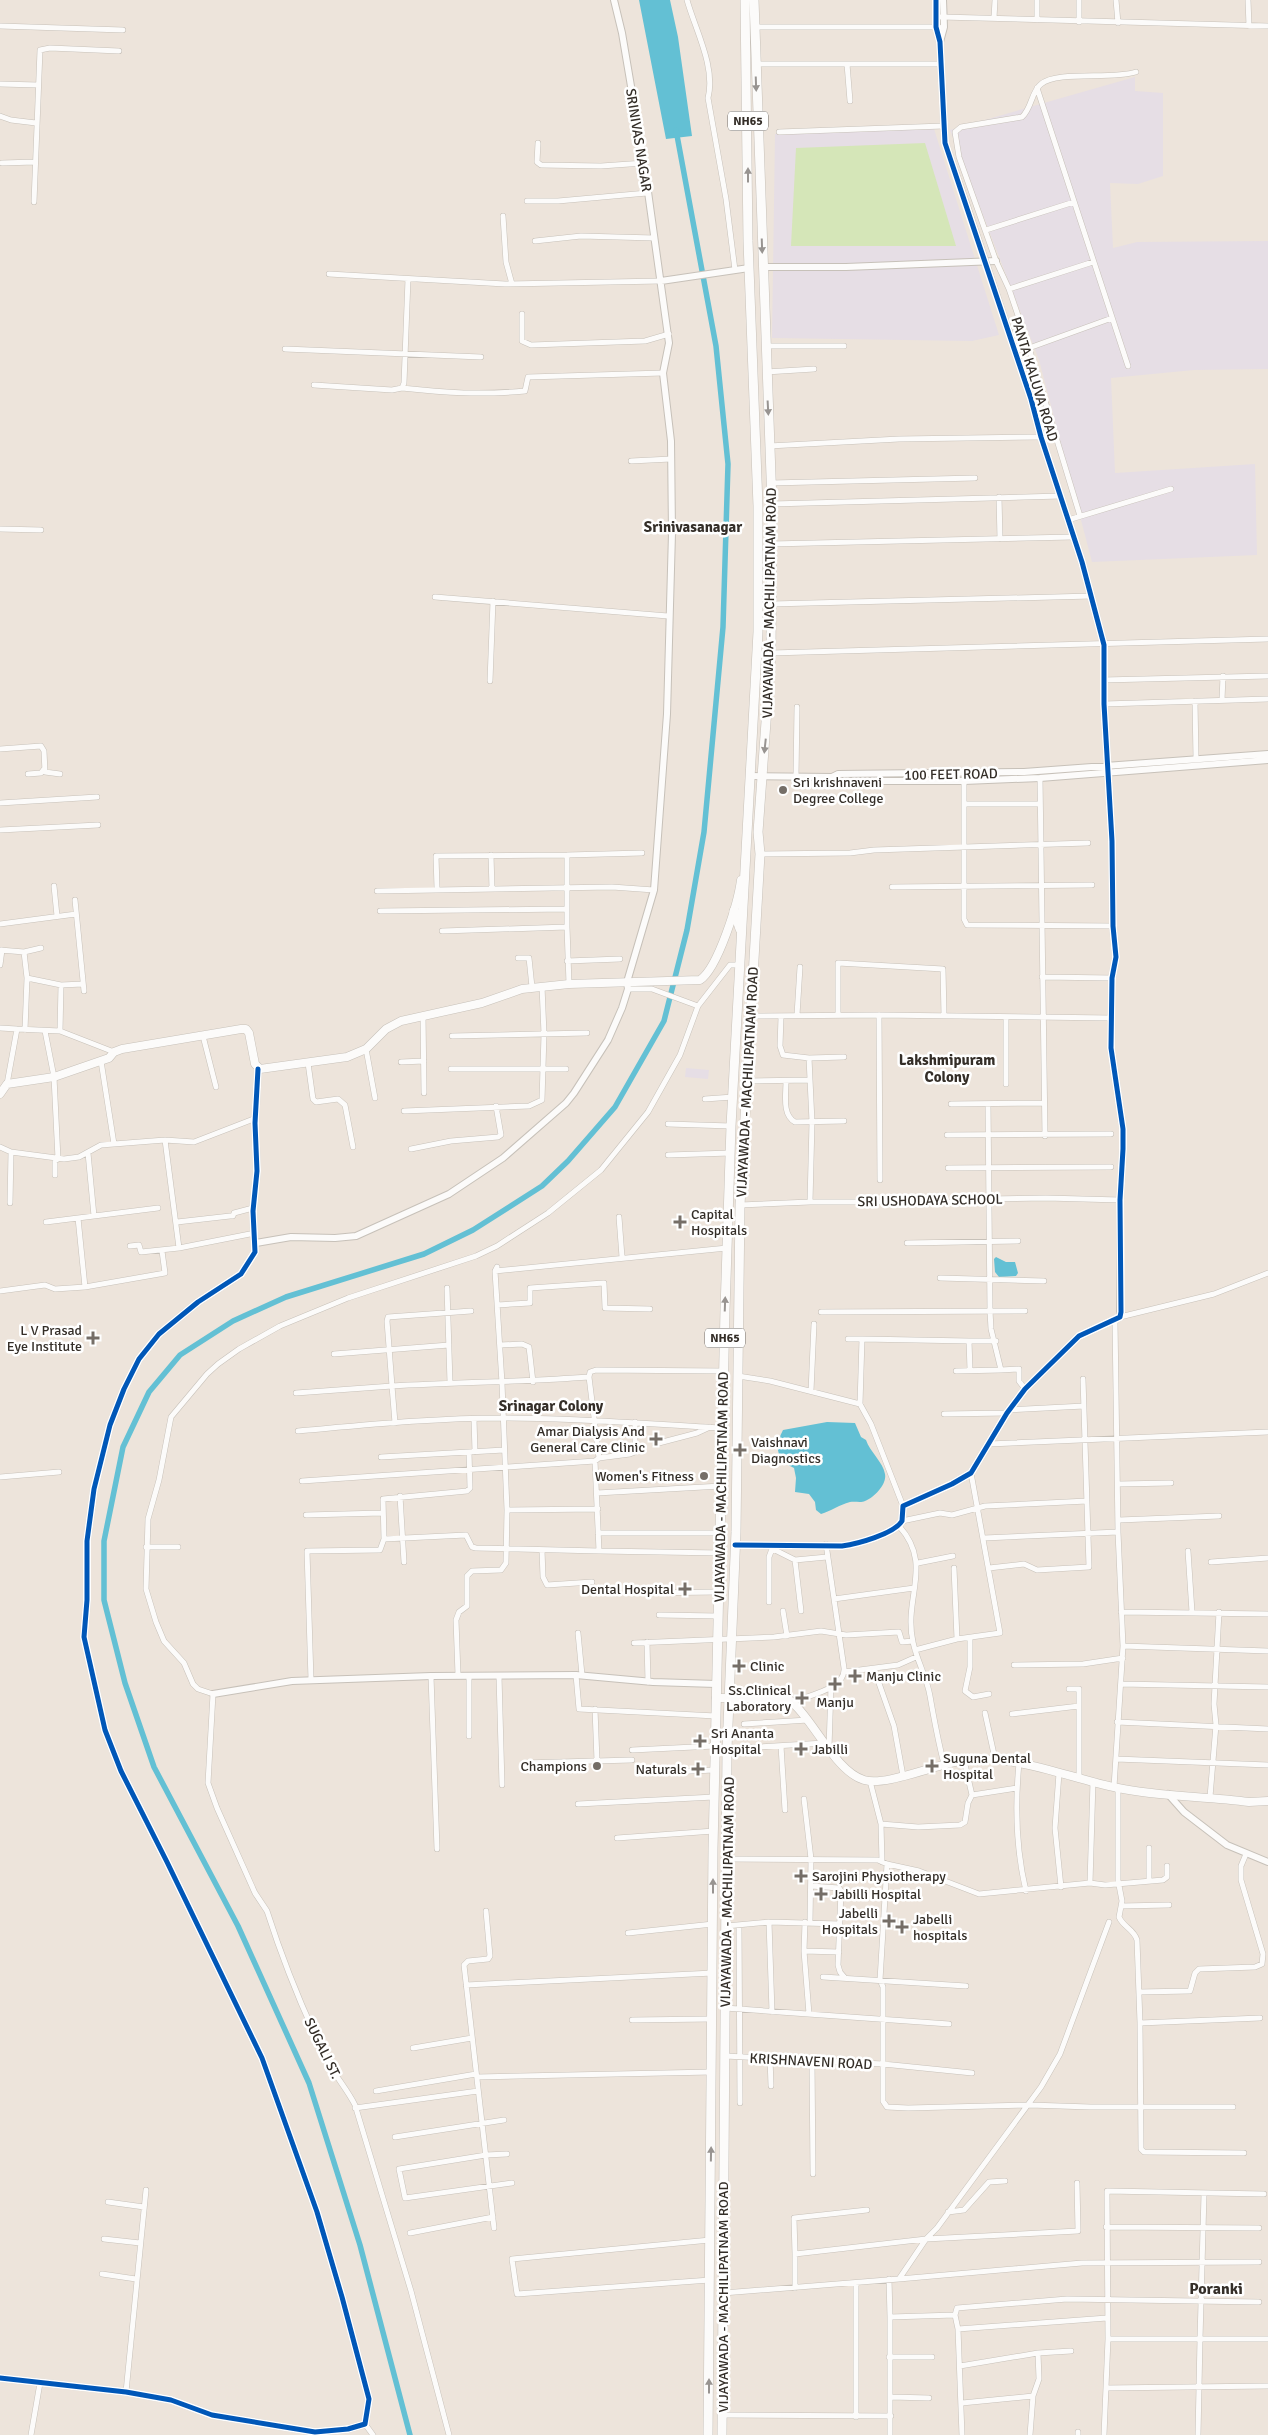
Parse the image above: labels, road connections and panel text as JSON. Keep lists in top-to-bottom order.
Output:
{
  "streets": {
    "highway": ["NH65", "VIJAYAWADA - MACHILIPATNAM ROAD"],
    "street": [
      "SRINIVAS NAGAR",
      "PANTA KALUVA ROAD",
      "100 FEET ROAD",
      "SRI USHODAYA SCHOOL",
      "SUGALI ST.",
      "KRISHNAVENI ROAD"
    ]
  },
  "crossings": [
    ["PANTA KALUVA ROAD", "100 FEET ROAD"],
    ["PANTA KALUVA ROAD", "SRI USHODAYA SCHOOL"],
    ["VIJAYAWADA - MACHILIPATNAM ROAD", "SRI USHODAYA SCHOOL"],
    ["VIJAYAWADA - MACHILIPATNAM ROAD", "KRISHNAVENI ROAD"]
  ],
  "districts": [
    "Srinivasanagar",
    "Lakshmipuram Colony",
    "Srinagar Colony",
    "Poranki"
  ],
  "places": {
    "other": ["Sri krishnaveni Degree College", "Women's Fitness", "Champions"],
    "health": [
      "Capital Hospitals",
      "L V Prasad Eye Institute",
      "Amar Dialysis And General Care Clinic",
      "Vaishnavi Diagnostics",
      "Dental Hospital",
      "Clinic",
      "Manju Clinic",
      "Manju",
      "Ss.Clinical Laboratory",
      "Sri Ananta Hospital",
      "Jabilli",
      "Suguna Dental Hospital",
      "Naturals",
      "Sarojini Physiotherapy",
      "Jabilli Hospital",
      "Jabelli Hospitals",
      "Jabelli hospitals"
    ]
  }
}
